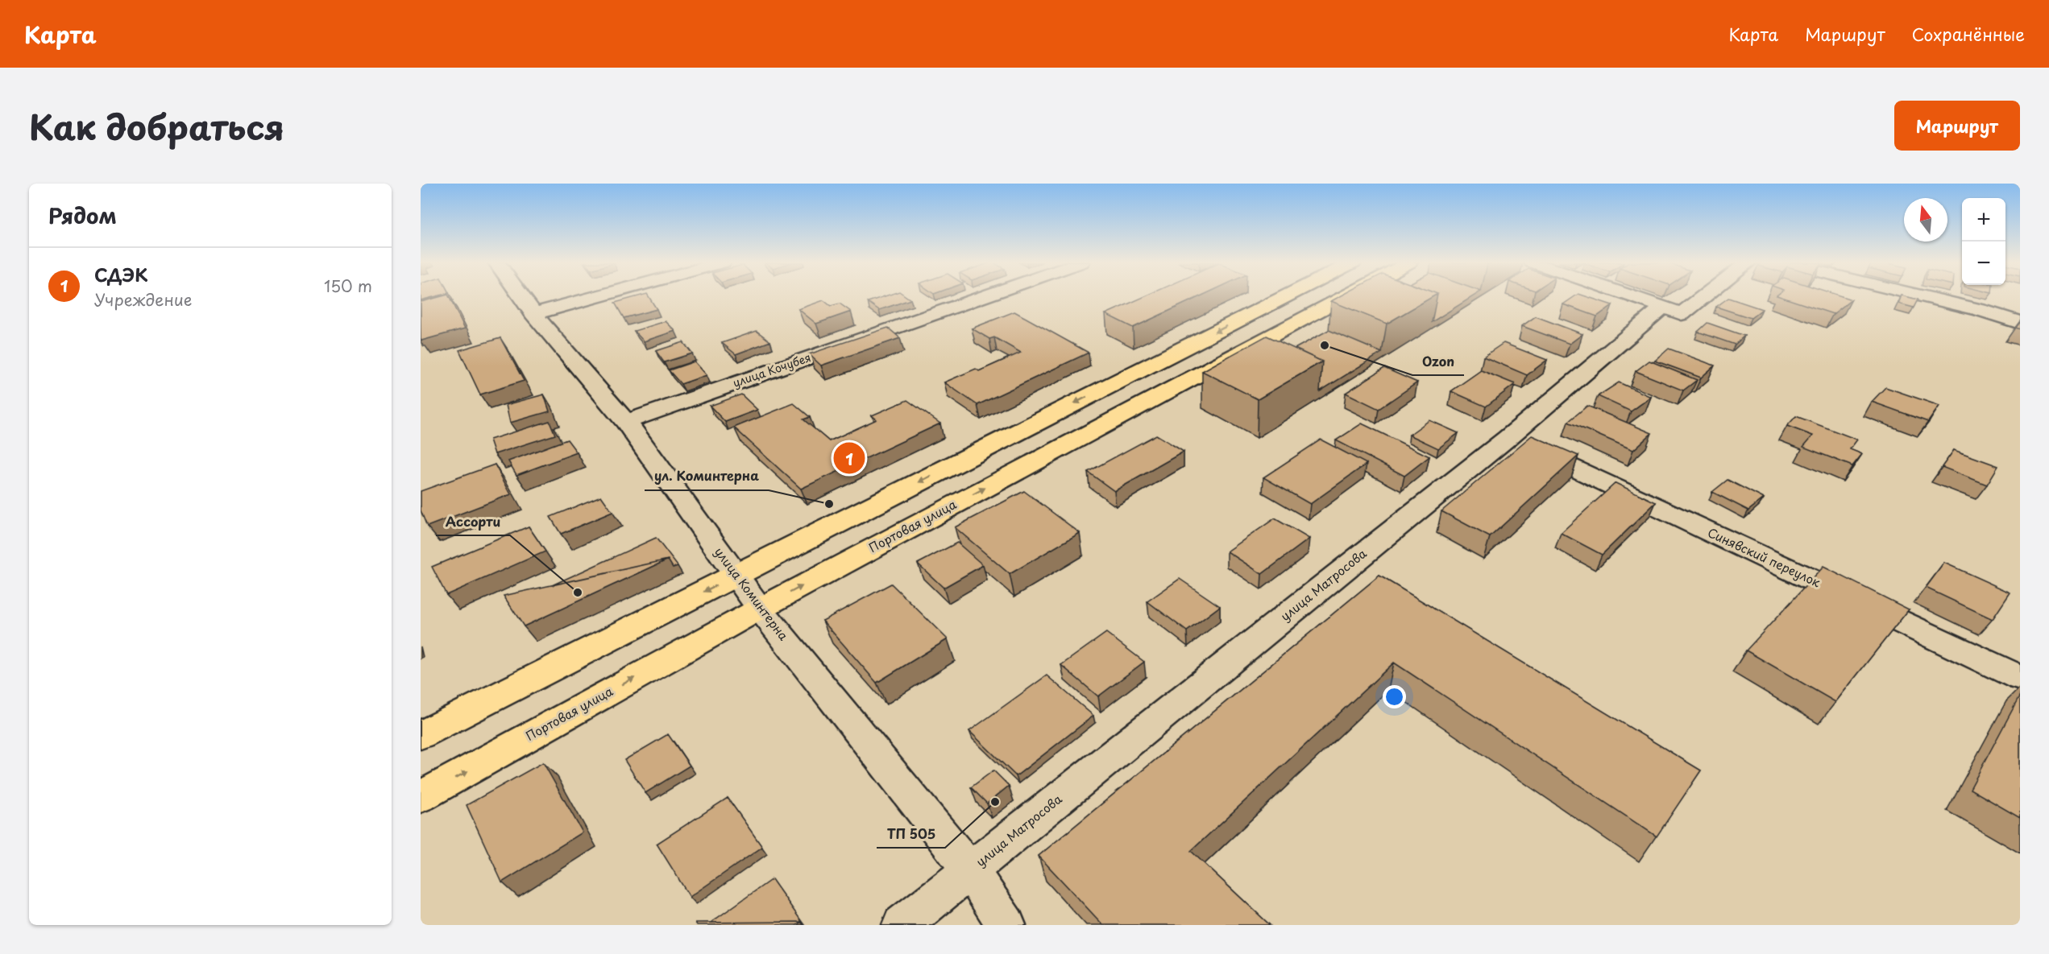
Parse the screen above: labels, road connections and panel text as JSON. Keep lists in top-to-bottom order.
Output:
{
  "streets": {
    "main road": ["Портовая улица"],
    "street": [
      "улица Кочубея",
      "Синявский переулок",
      "улица Матросова",
      "улица Коминтерна"
    ]
  },
  "crossings": [
    ["улица Кочубея", "улица Коминтерна"],
    ["Портовая улица", "улица Коминтерна"],
    ["Синявский переулок", "улица Матросова"],
    ["улица Матросова", "улица Коминтерна"]
  ],
  "places": [
    "Ozon",
    "ул. Коминтерна",
    "Ассорти",
    "ТП 505"
  ],
  "north": "top",
  "page": {
    "header": "Карта",
    "nav": ["Карта", "Маршрут", "Сохранённые"],
    "title": "Как добраться",
    "buttons": "Маршрут",
    "heading": "Рядом",
    "map_buttons": ["+", "−"],
    "list": [
      {
        "mark": "1",
        "name": "СДЭК",
        "note": "Учреждение",
        "value": "150 m"
      }
    ],
    "pins": "1"
  }
}
